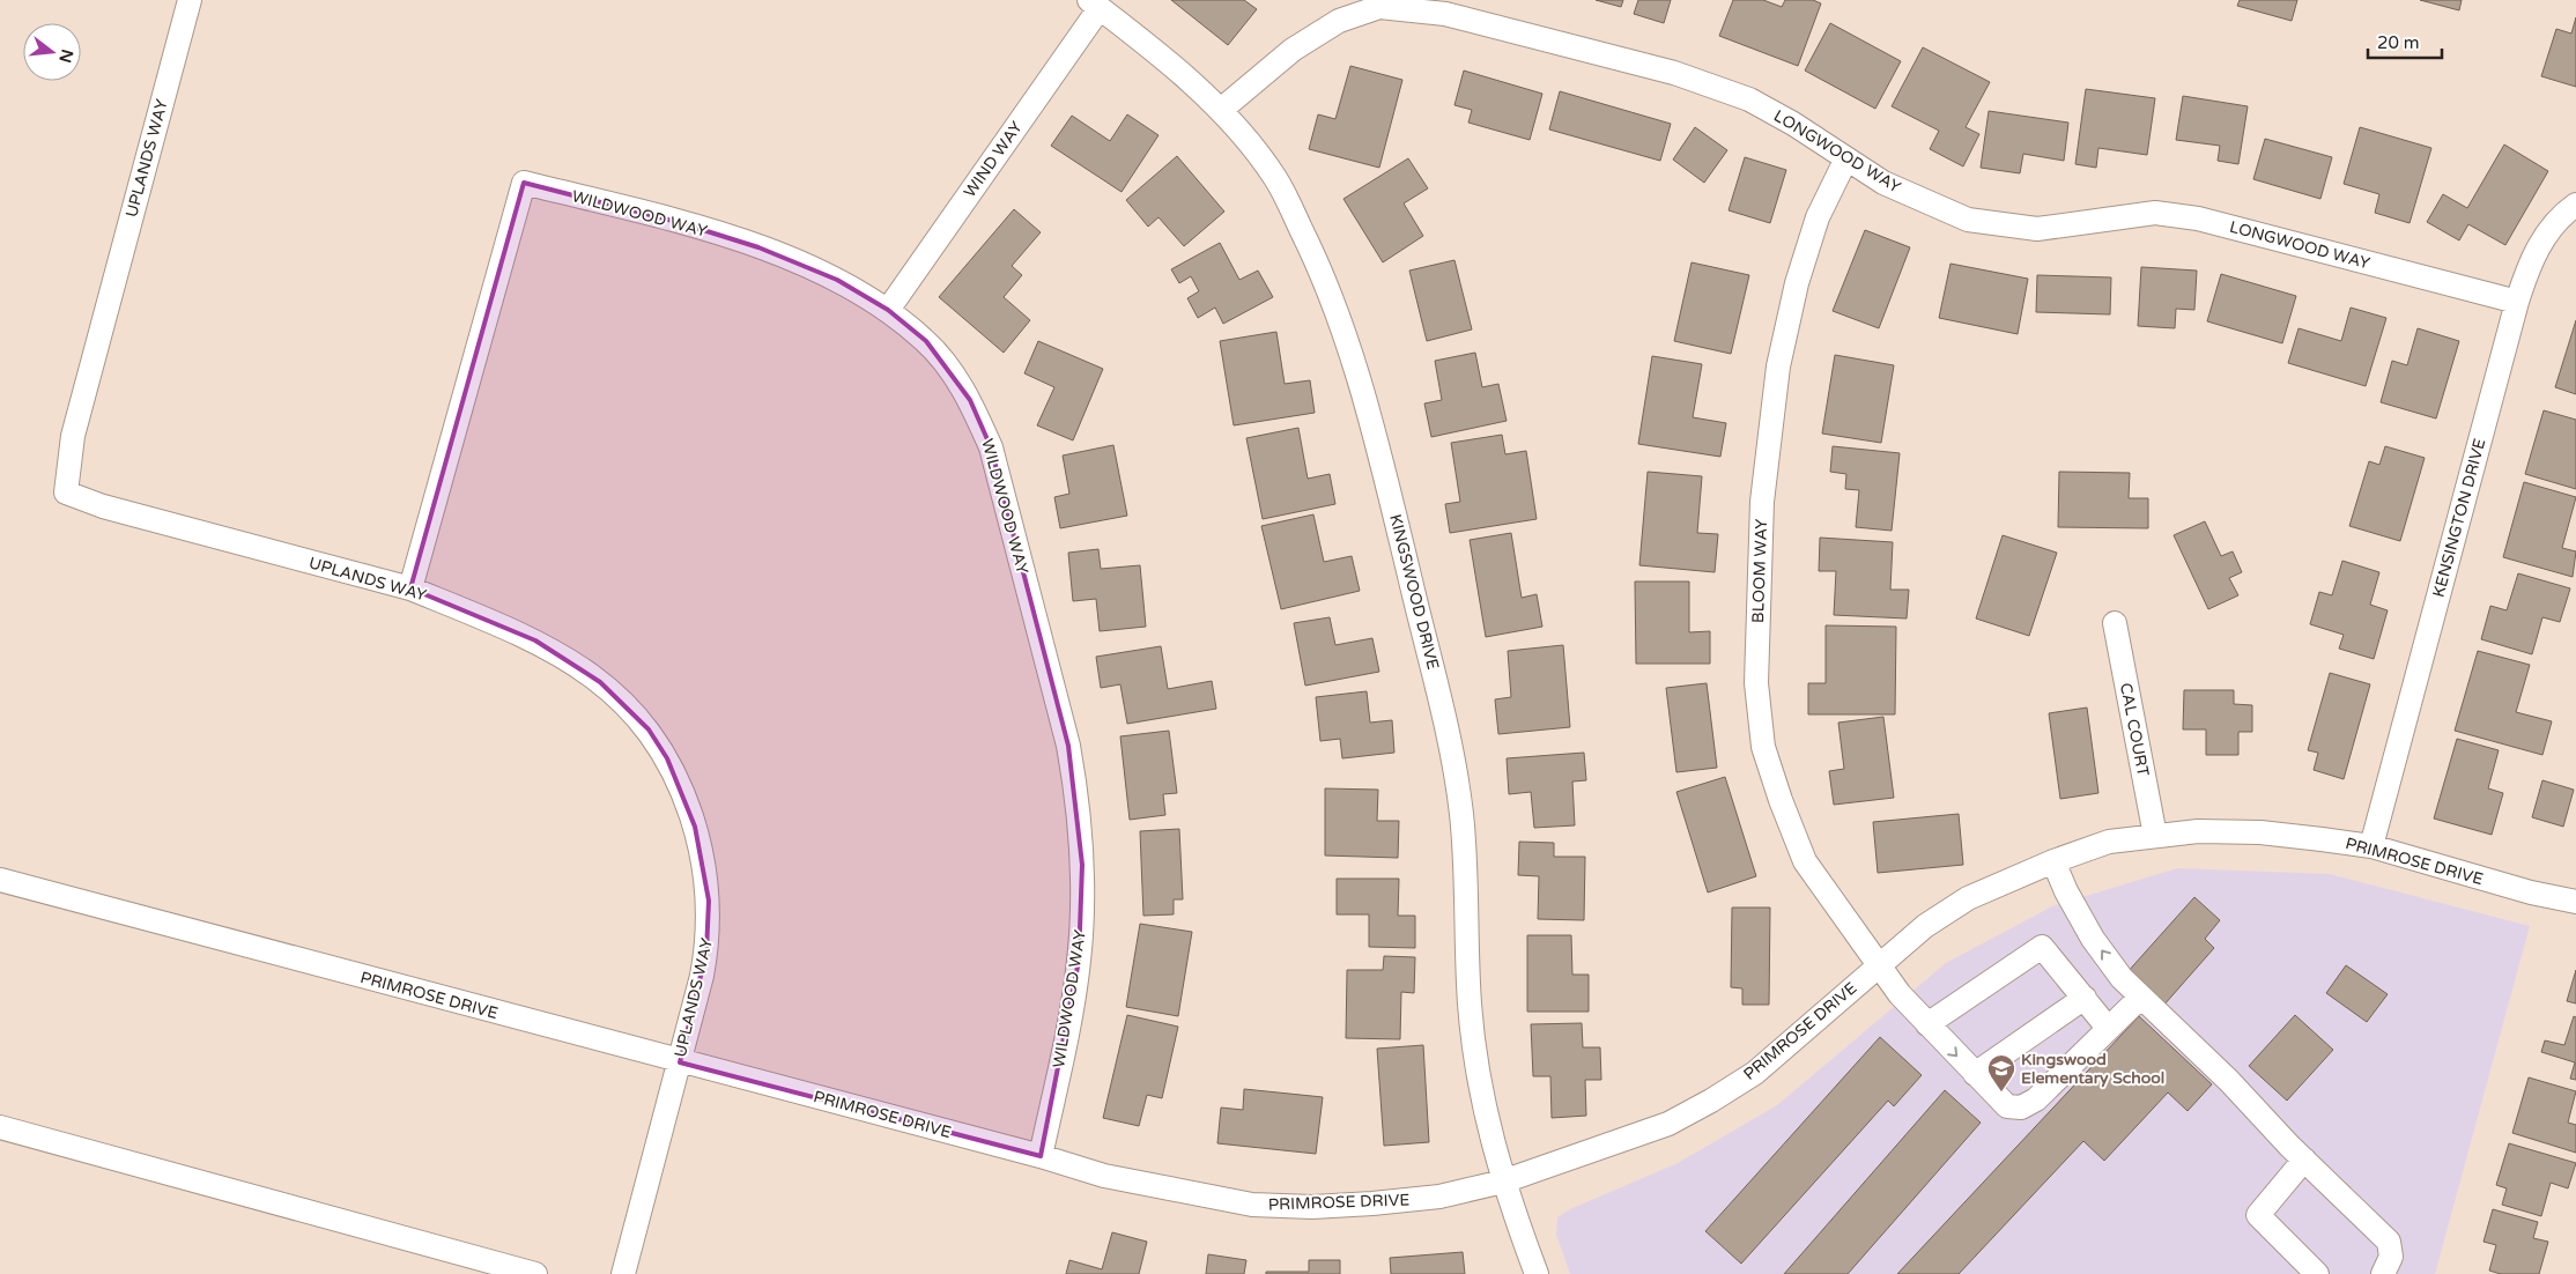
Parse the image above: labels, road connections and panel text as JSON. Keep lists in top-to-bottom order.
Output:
{
  "streets": {
    "street": [
      "LONGWOOD WAY",
      "UPLANDS WAY",
      "WIND WAY",
      "WILDWOOD WAY",
      "KENSINGTON DRIVE",
      "BLOOM WAY",
      "KINGSWOOD DRIVE",
      "CAL COURT",
      "PRIMROSE DRIVE"
    ]
  },
  "crossings": [
    ["LONGWOOD WAY", "KENSINGTON DRIVE"],
    ["LONGWOOD WAY", "BLOOM WAY"],
    ["LONGWOOD WAY", "KINGSWOOD DRIVE"],
    ["UPLANDS WAY", "WILDWOOD WAY"],
    ["UPLANDS WAY", "PRIMROSE DRIVE"],
    ["WIND WAY", "WILDWOOD WAY"],
    ["WIND WAY", "KINGSWOOD DRIVE"],
    ["WILDWOOD WAY", "PRIMROSE DRIVE"],
    ["KENSINGTON DRIVE", "PRIMROSE DRIVE"],
    ["BLOOM WAY", "PRIMROSE DRIVE"],
    ["KINGSWOOD DRIVE", "PRIMROSE DRIVE"],
    ["CAL COURT", "PRIMROSE DRIVE"]
  ],
  "places": {
    "school or university": ["Kingswood Elementary School"]
  },
  "scale_bar": "20 m",
  "north": "right"
}
